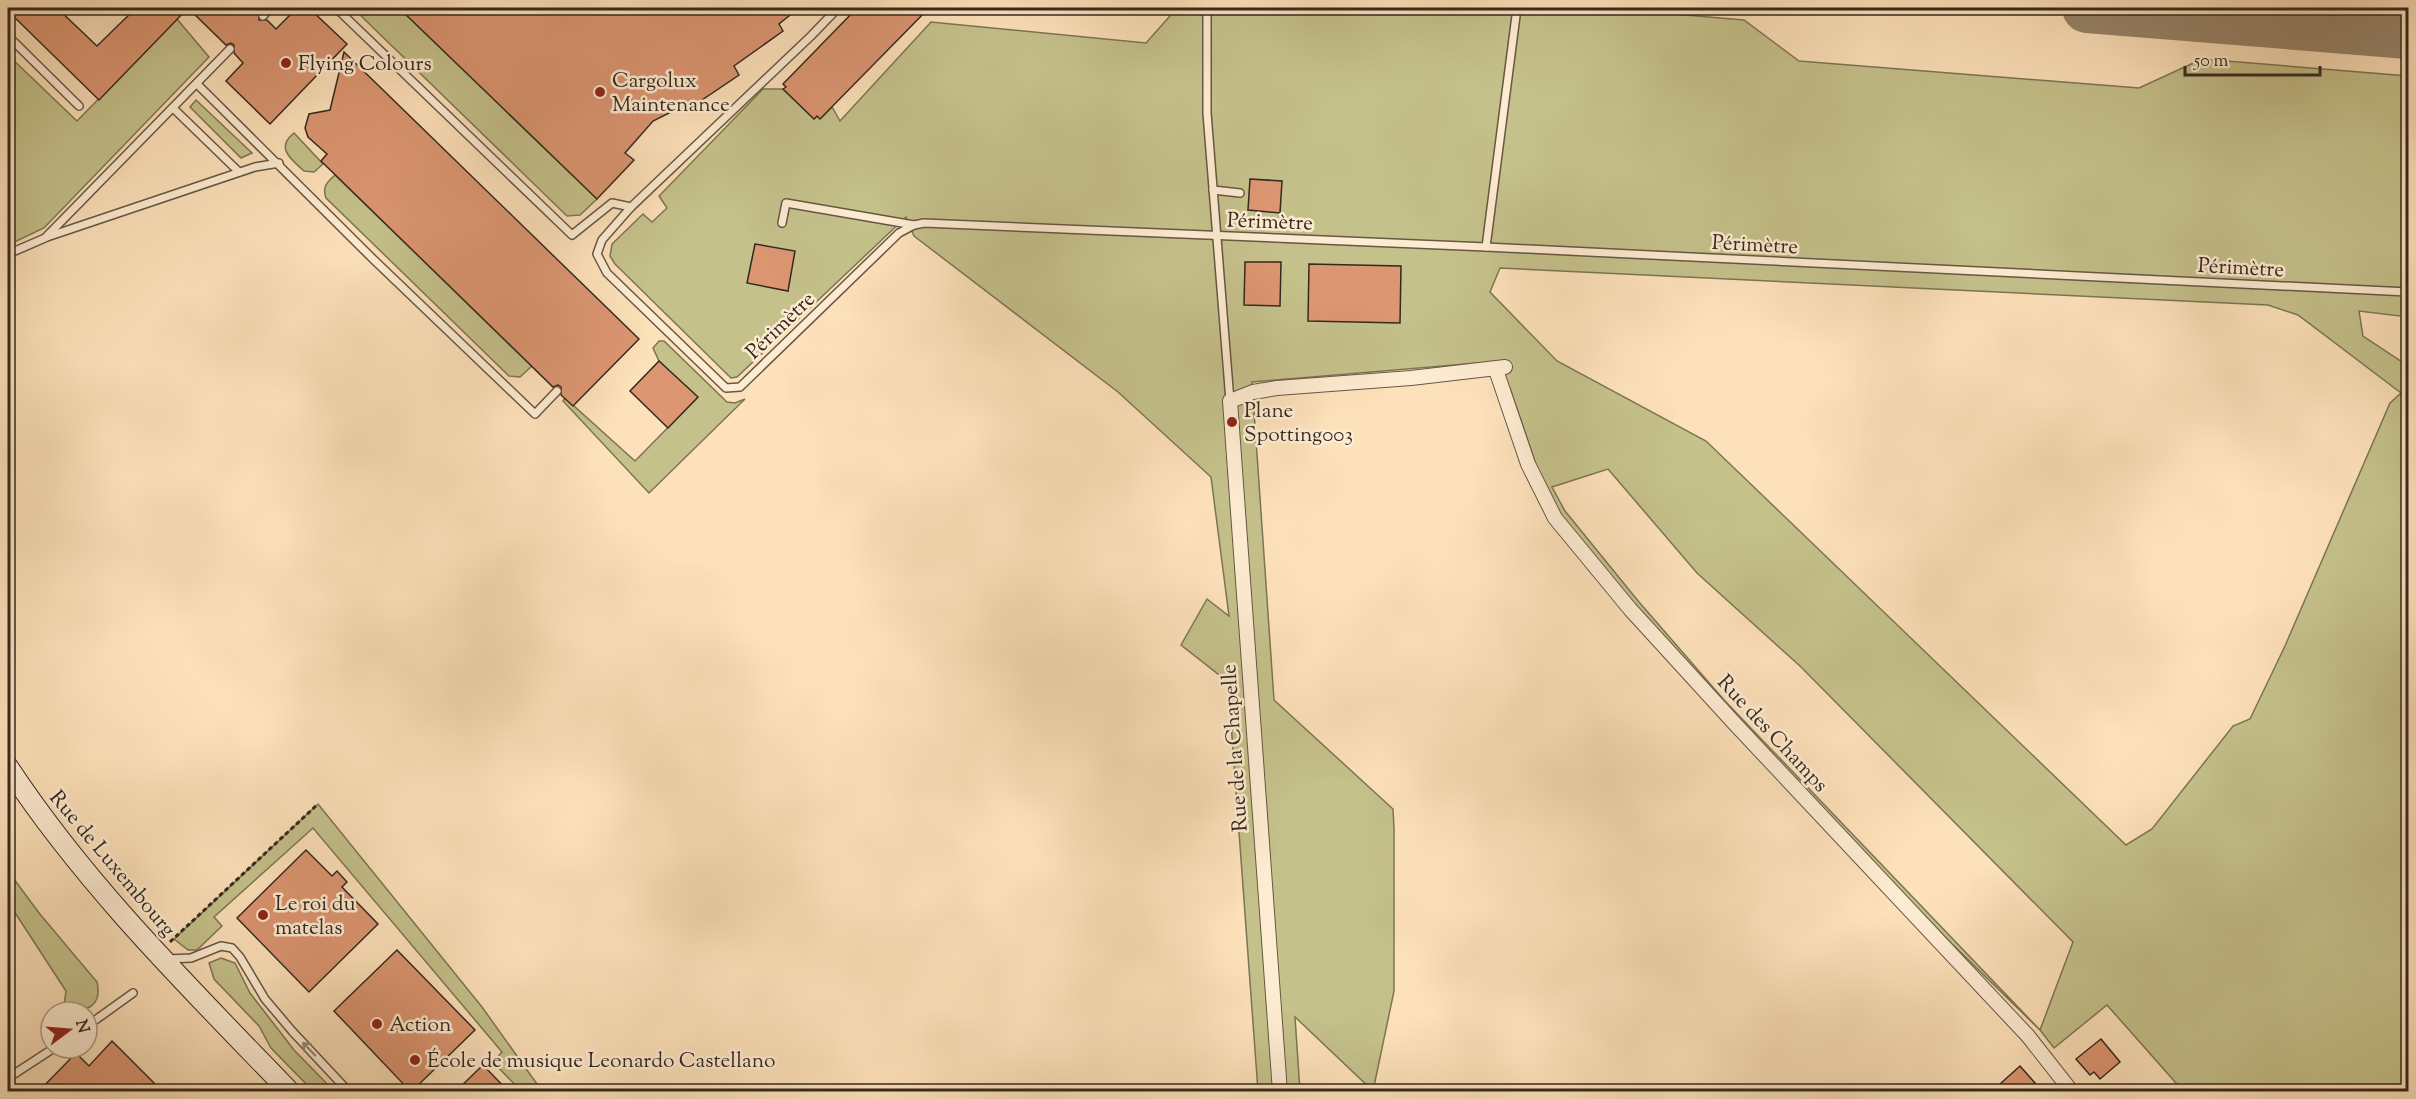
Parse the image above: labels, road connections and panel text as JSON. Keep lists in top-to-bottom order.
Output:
{
  "streets": {
    "main road": ["Rue de Luxembourg"],
    "street": ["Rue des Champs", "Rue de la Chapelle"],
    "lane": ["Périmètre"]
  },
  "crossings": [
    ["Rue des Champs", "Rue de la Chapelle"]
  ],
  "places": [
    "Flying Colours",
    "Cargolux Maintenance",
    "Plane Spotting003",
    "Le roi du matelas",
    "Action",
    "École de musique Leonardo Castellano"
  ],
  "scale_bar": "50 m",
  "north": "right"
}
